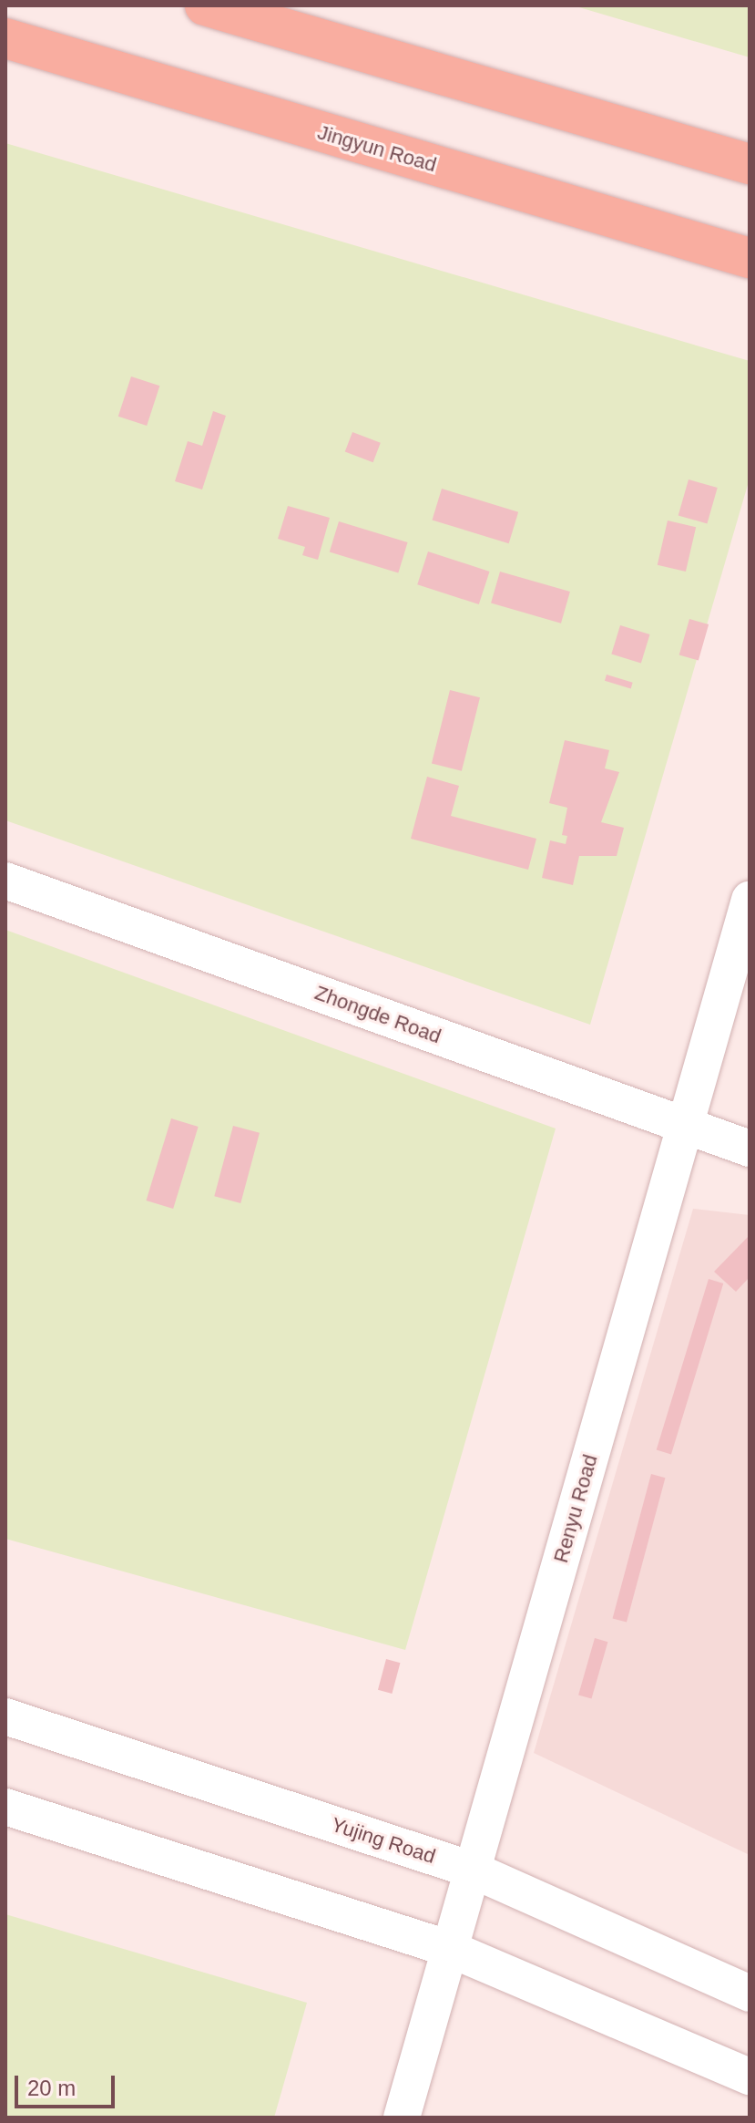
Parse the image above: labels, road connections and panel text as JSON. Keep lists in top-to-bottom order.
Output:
{
  "streets": {
    "main road": ["Jingyun Road"],
    "street": ["Zhongde Road", "Renyu Road", "Yujing Road"]
  },
  "crossings": [
    ["Zhongde Road", "Renyu Road"],
    ["Renyu Road", "Yujing Road"]
  ],
  "scale_bar": "20 m"
}
